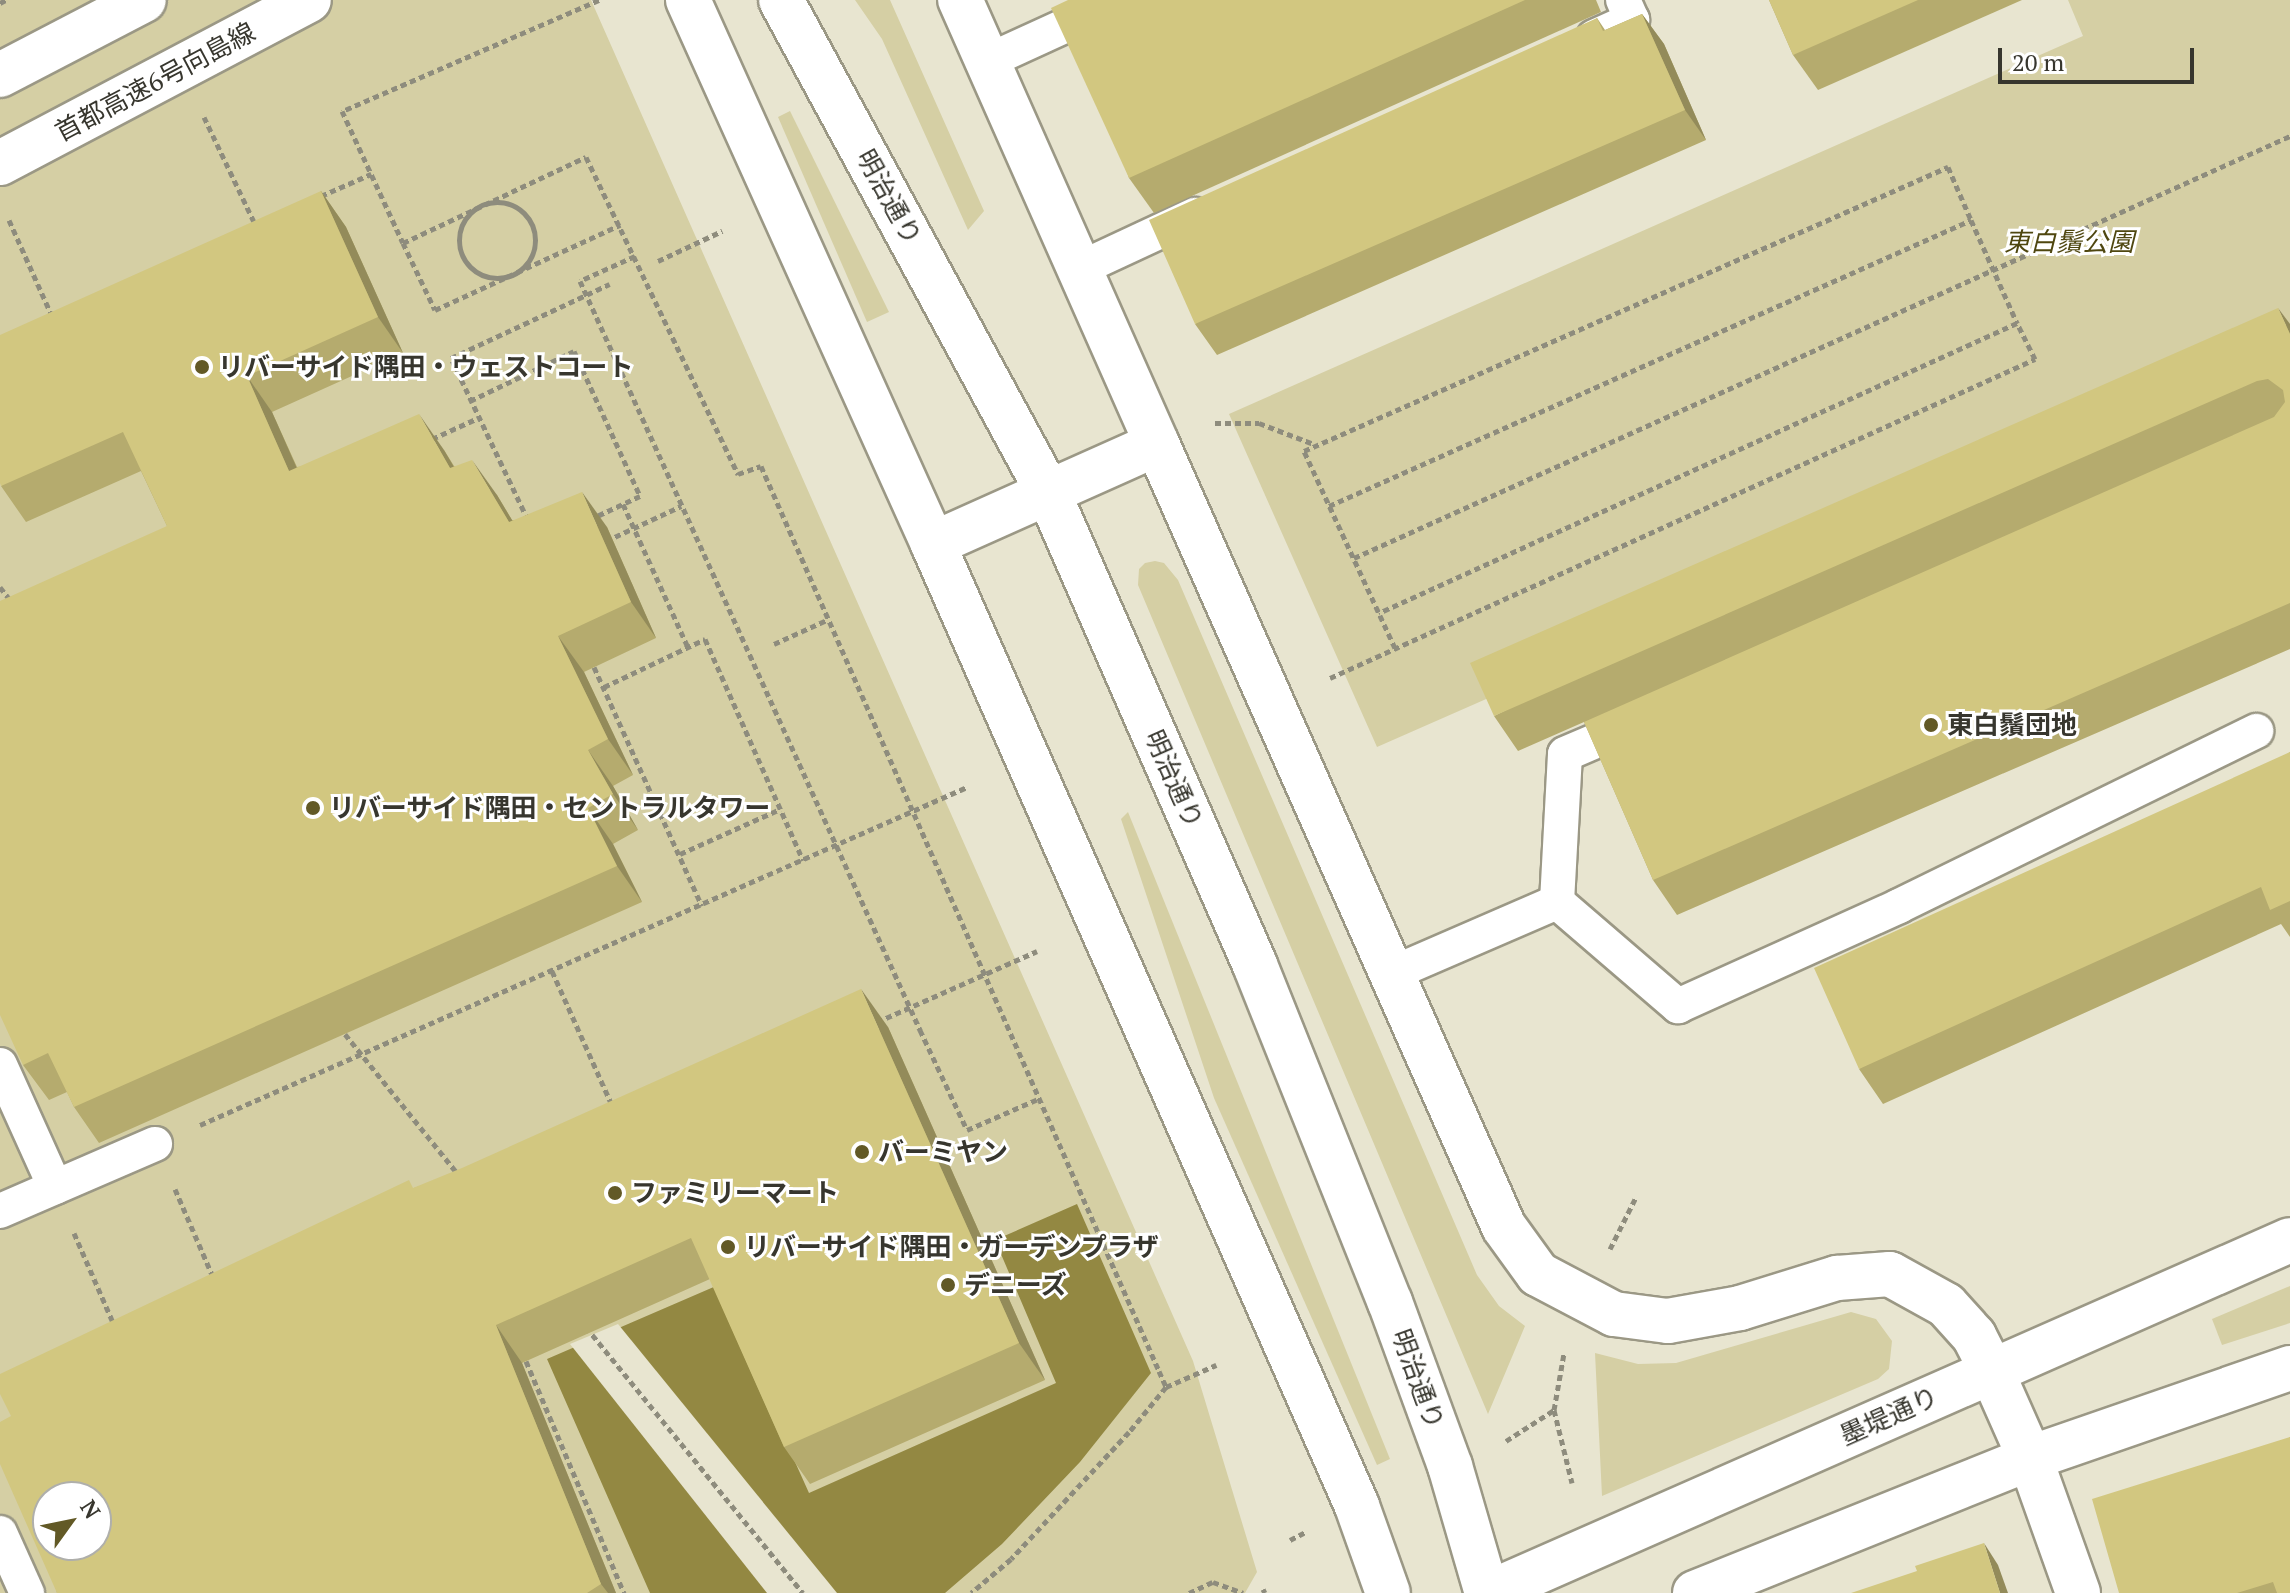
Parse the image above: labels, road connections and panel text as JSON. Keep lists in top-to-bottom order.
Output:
{
  "streets": {
    "main road": ["首都高速6号向島線", "明治通り", "墨堤通り"]
  },
  "crossings": [
    ["明治通り", "墨堤通り"]
  ],
  "parks": ["東白鬚公園"],
  "places": [
    "リバーサイド隅田・ウェストコート",
    "東白鬚団地",
    "リバーサイド隅田・セントラルタワー",
    "バーミヤン",
    "ファミリーマート",
    "リバーサイド隅田・ガーデンプラザ",
    "デニーズ"
  ],
  "scale_bar": "20 m",
  "north": "top right"
}
